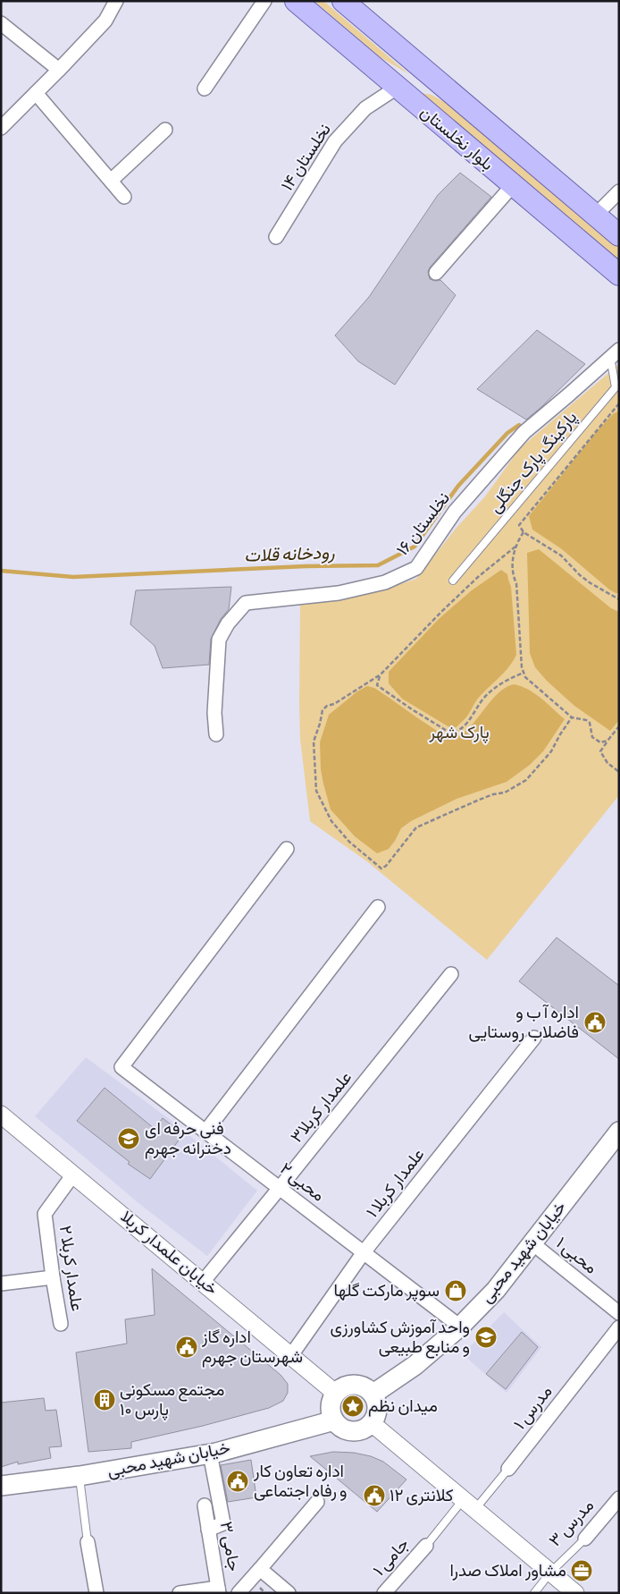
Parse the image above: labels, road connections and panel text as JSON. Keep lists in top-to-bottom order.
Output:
{
  "streets": {
    "main road": ["بلوار نخلستان", "خیابان شهید محبی"],
    "street": [
      "نخلستان ۱۴",
      "نخلستان ۱۶",
      "علمدار کربلا۳",
      "محبی ۲",
      "علمدار کربلا ۱",
      "خیابان علمدار کربلا",
      "محبی ۱",
      "علمدار کربلا ۲",
      "مدرس ۱",
      "مدرس ۳",
      "جامی ۳",
      "جامی ۱"
    ],
    "lane": ["پارکینگ پارک جنگلی"]
  },
  "crossings": [
    ["بلوار نخلستان", "نخلستان ۱۴"],
    ["پارکینگ پارک جنگلی", "نخلستان ۱۶"],
    ["علمدار کربلا۳", "محبی ۲"],
    ["علمدار کربلا۳", "خیابان علمدار کربلا"],
    ["محبی ۲", "علمدار کربلا ۱"],
    ["محبی ۲", "خیابان شهید محبی"],
    ["علمدار کربلا ۱", "خیابان علمدار کربلا"],
    ["خیابان شهید محبی", "خیابان علمدار کربلا"],
    ["خیابان شهید محبی", "محبی ۱"],
    ["خیابان علمدار کربلا", "علمدار کربلا ۲"],
    ["مدرس ۱", "جامی ۱"]
  ],
  "water": ["رودخانه قلات"],
  "parks": ["پارک شهر"],
  "places": {
    "public building": [
      "اداره آ ب و فاضلاب روستایی",
      "اداره گاز شهرستان جهرم",
      "اداره تعاون کار و رفاه اجتماعی",
      "کلانتری ۱۲"
    ],
    "school or university": ["فنی حرفه ای دخترانه جهرم", "واحد آموزش کشاورزی و منابع طبیعی"],
    "shop": ["سوپر مارکت گلها"],
    "building": ["مجتمع مسکونی پارس ۱۰"],
    "place": ["میدان نظم"],
    "office": ["مشاور املاک صدرا"]
  }
}
